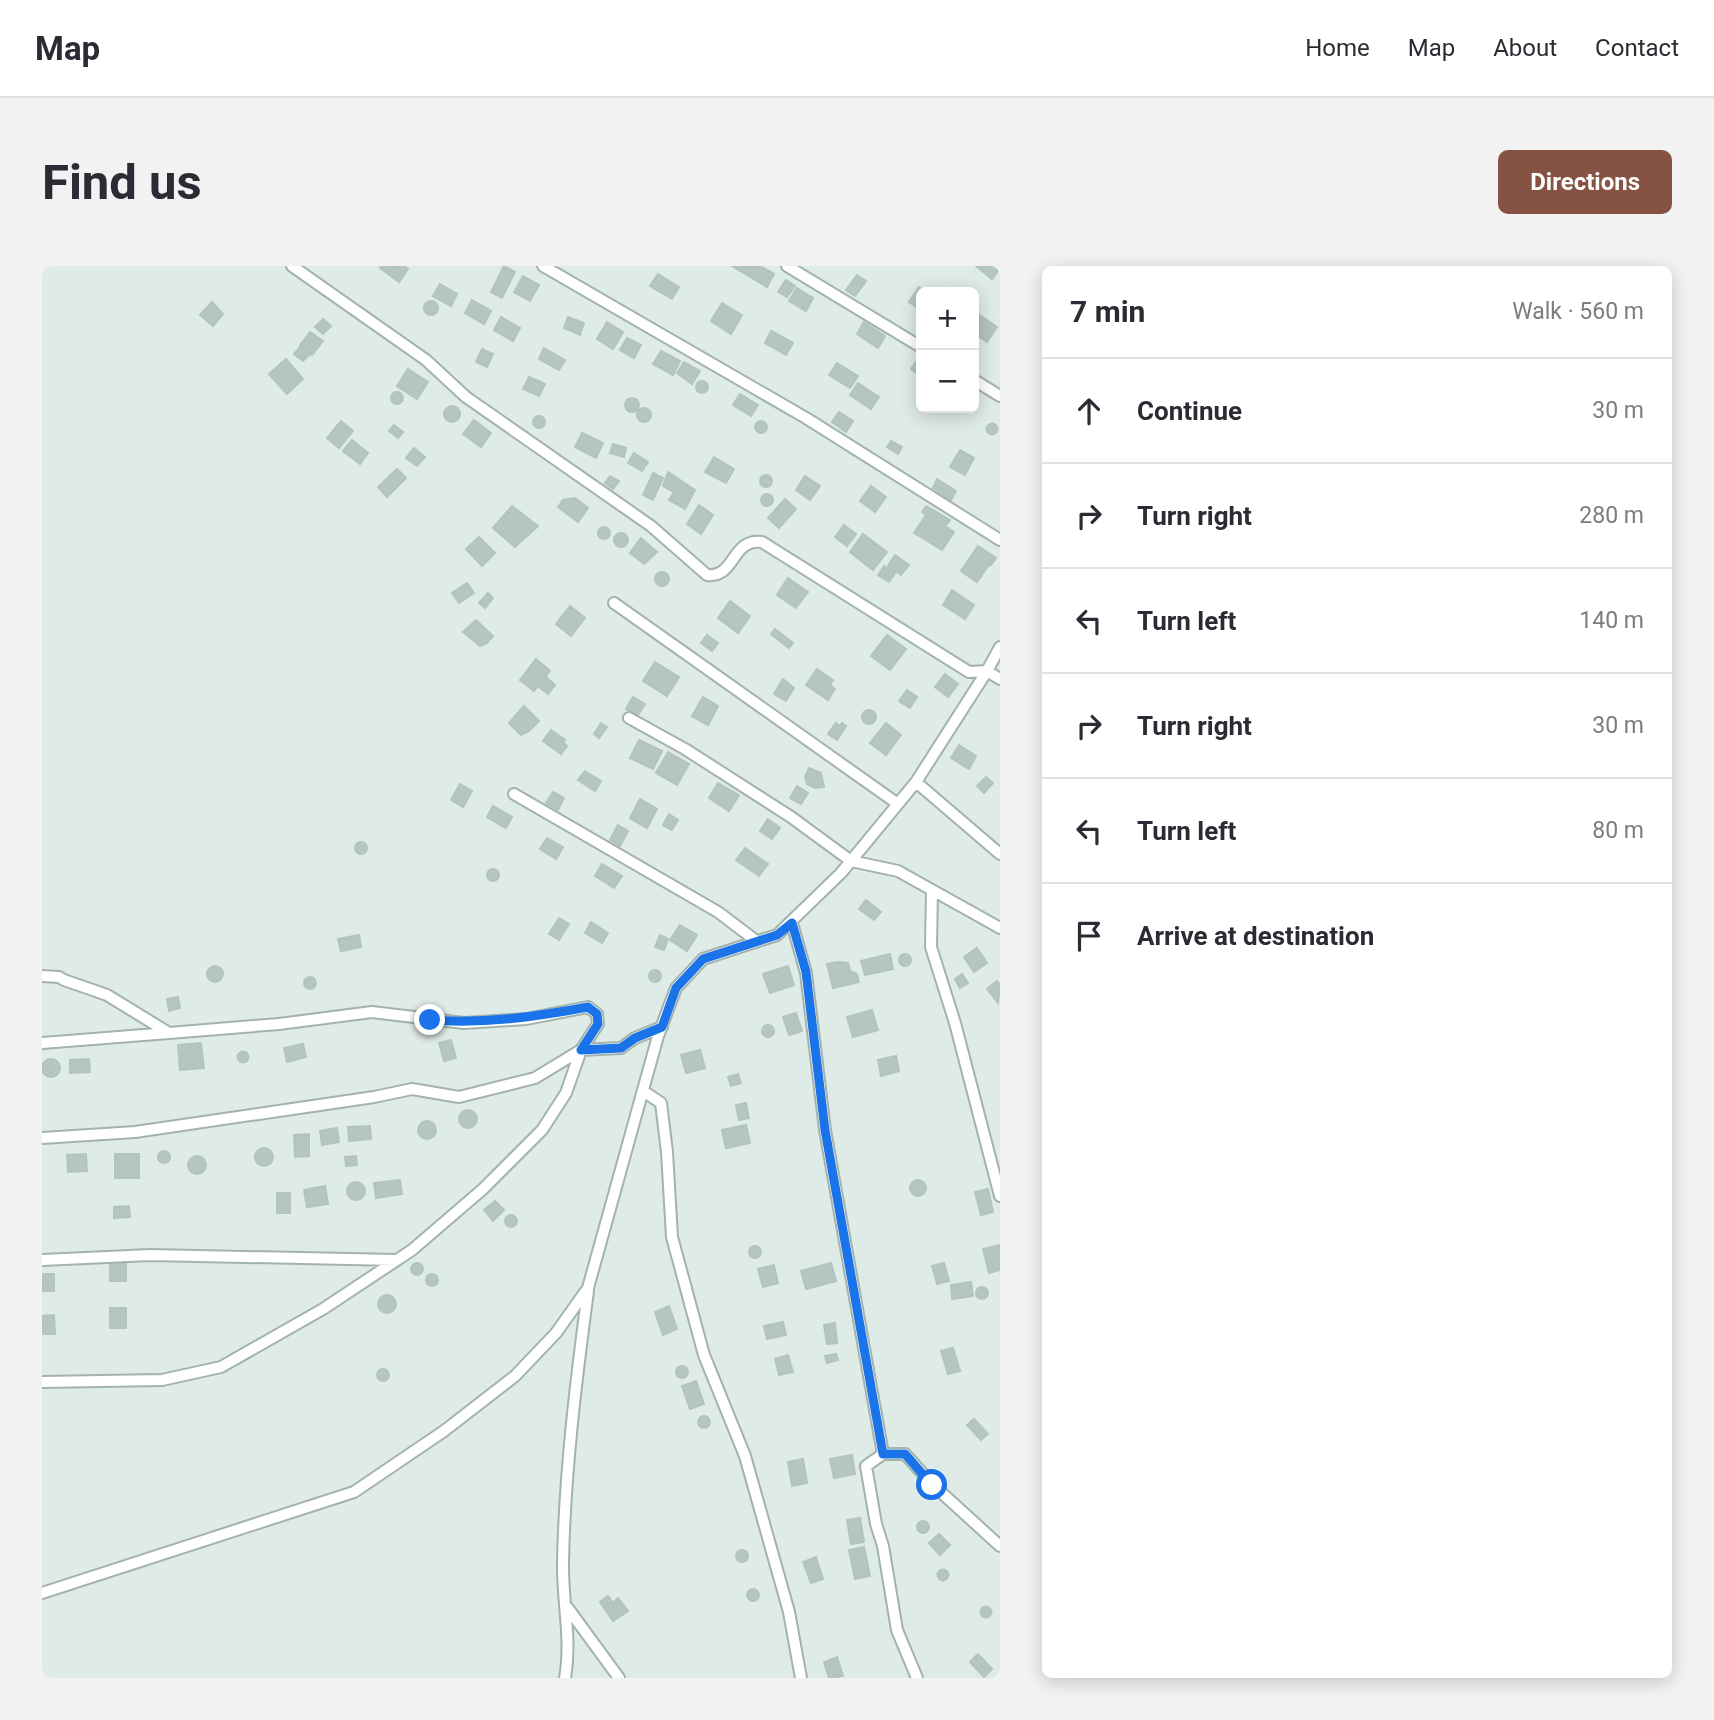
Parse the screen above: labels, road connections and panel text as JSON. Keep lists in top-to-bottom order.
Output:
{
  "page": {
    "header": "Map",
    "nav": [
      "Home",
      "Map",
      "About",
      "Contact"
    ],
    "buttons": "Directions",
    "title": "Find us",
    "heading": ["7 min", "Walk · 560 m"],
    "map_buttons": ["+", "−"],
    "list": [
      ["Continue", "30 m"],
      ["Turn right", "280 m"],
      ["Turn left", "140 m"],
      ["Turn right", "30 m"],
      ["Turn left", "80 m"],
      "Arrive at destination"
    ]
  }
}
